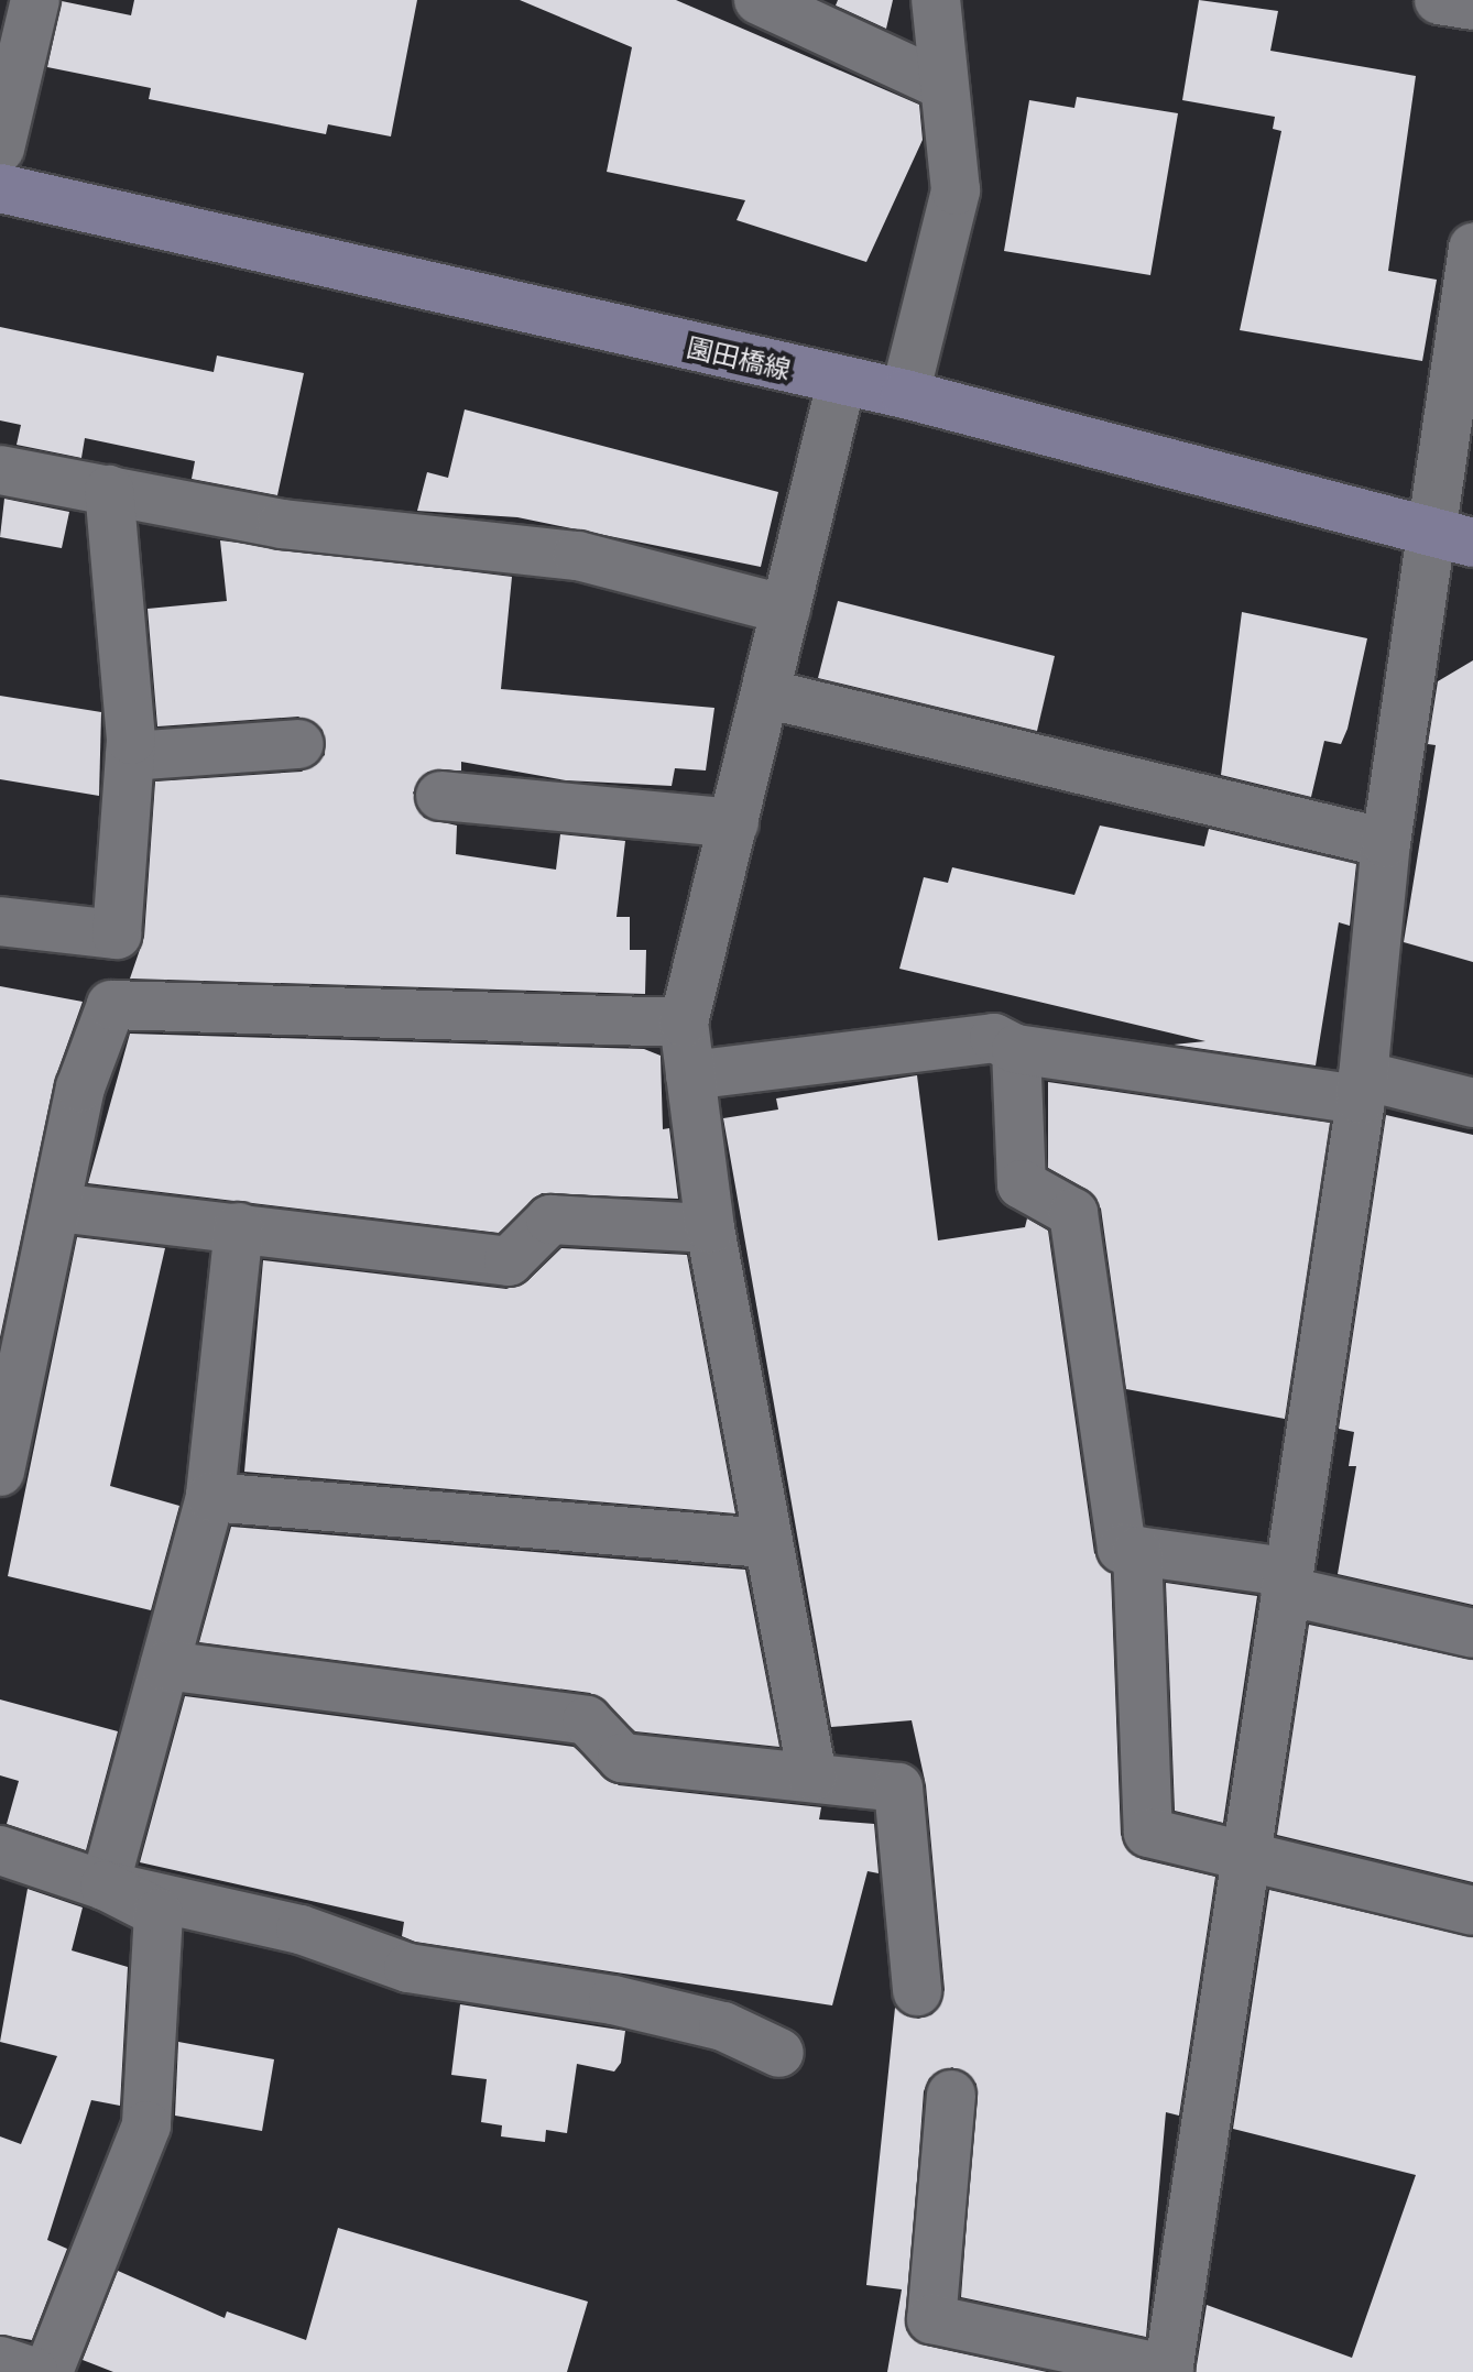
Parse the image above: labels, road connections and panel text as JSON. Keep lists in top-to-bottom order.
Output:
{
  "streets": {
    "street": ["園田橋線"]
  }
}
